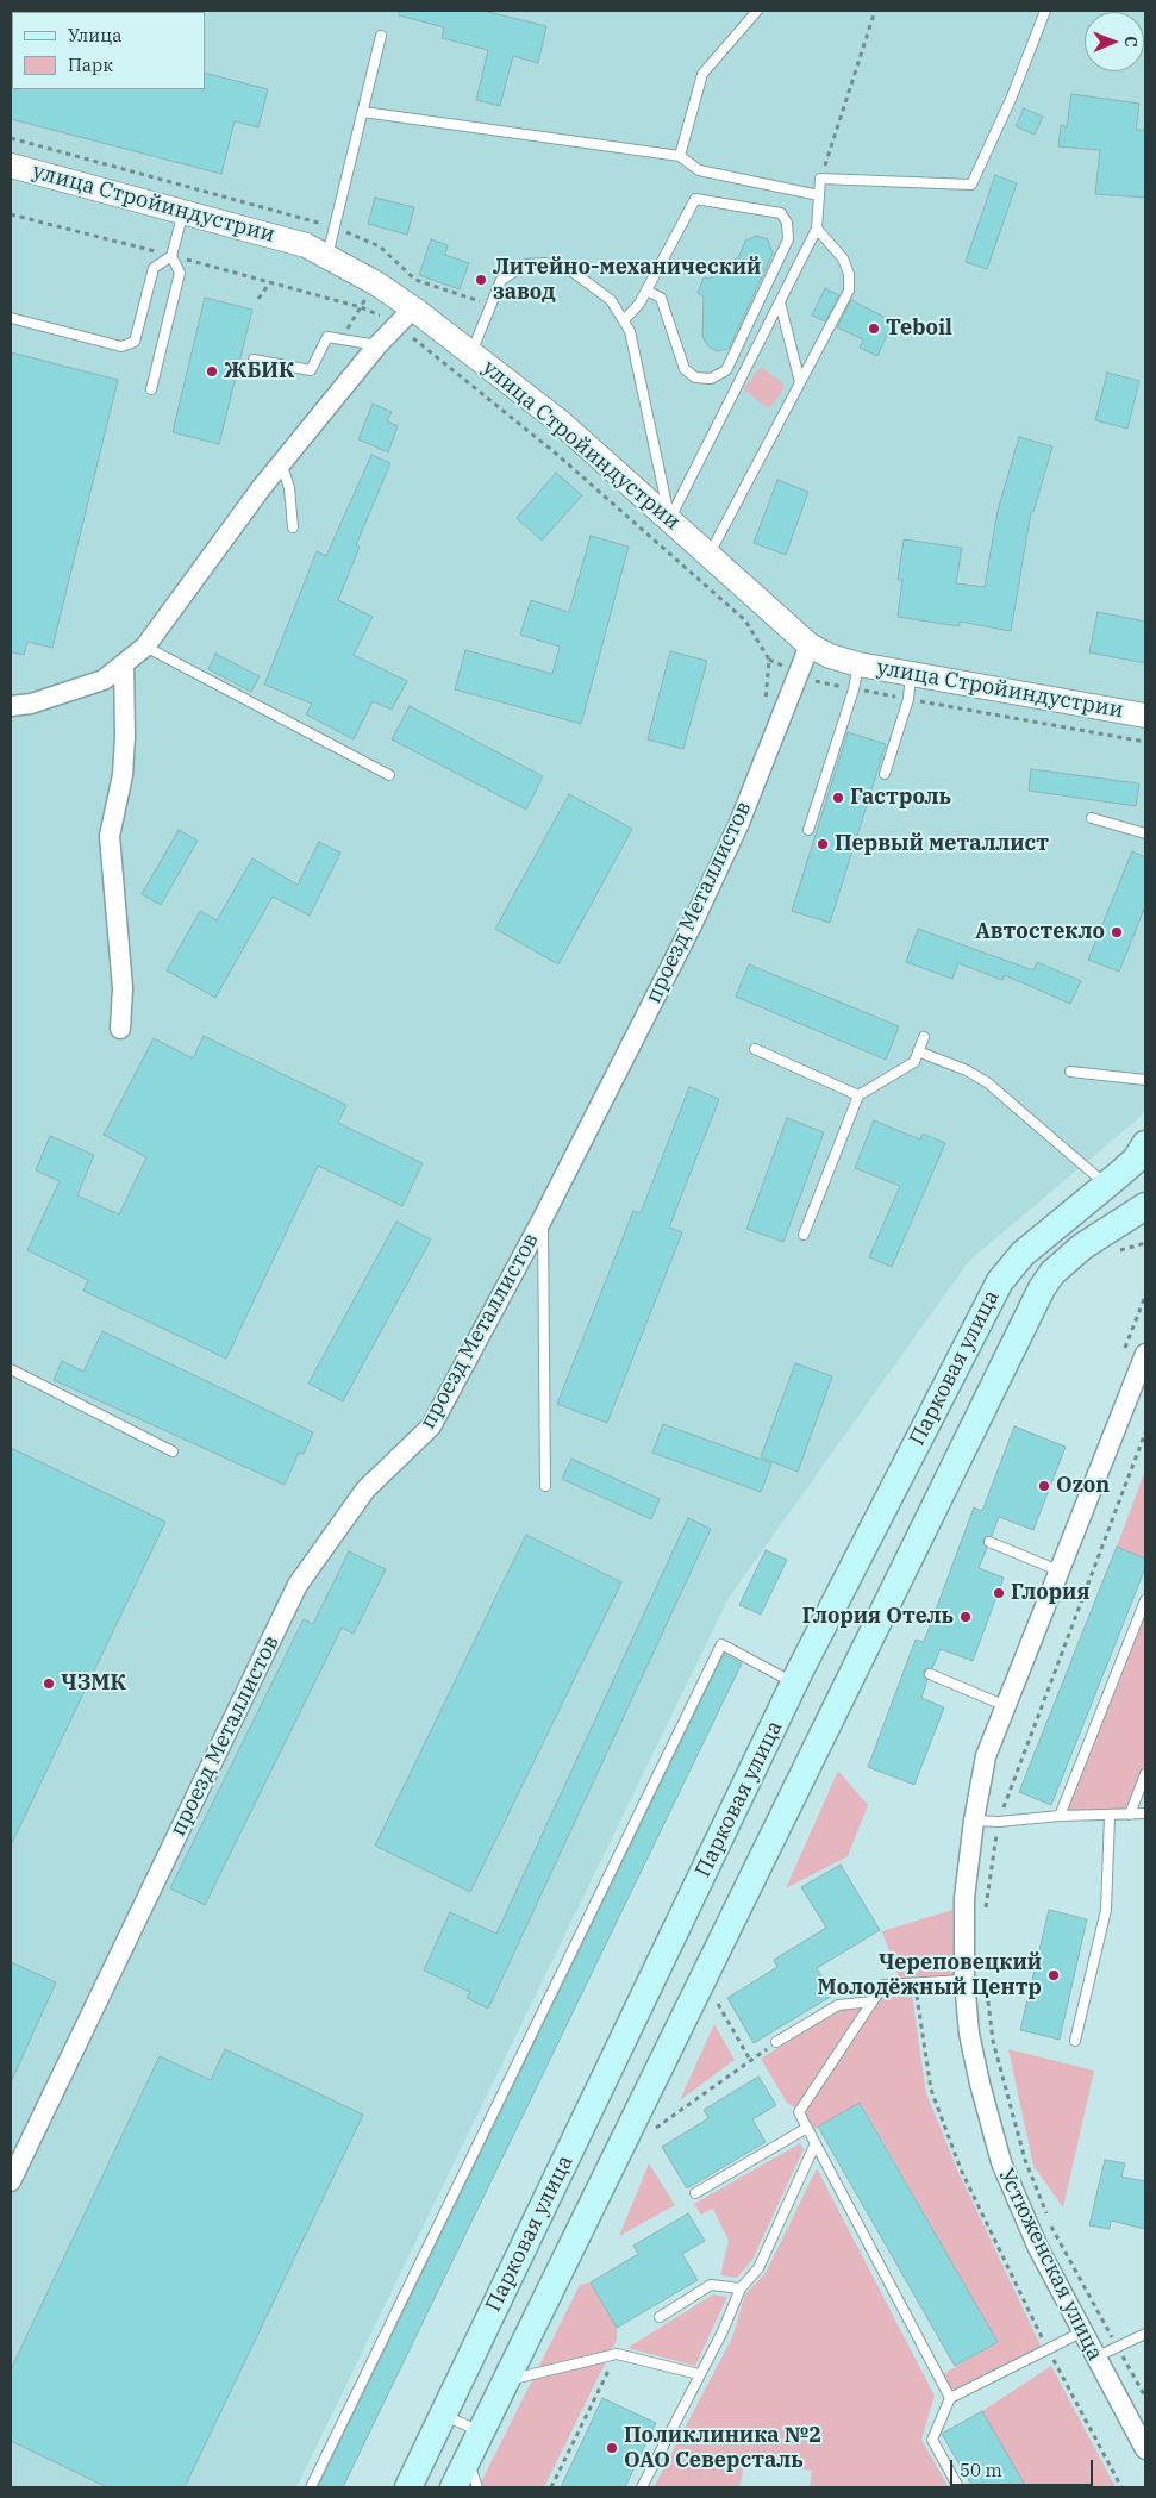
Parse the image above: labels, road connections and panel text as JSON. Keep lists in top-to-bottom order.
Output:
{
  "streets": {
    "main road": ["Парковая улица"],
    "street": ["улица Стройиндустрии", "проезд Металлистов", "Устюженская улица"]
  },
  "crossings": [
    ["улица Стройиндустрии", "проезд Металлистов"]
  ],
  "places": [
    "Литейно-механический завод",
    "Teboil",
    "ЖБИК",
    "Гастроль",
    "Первый металлист",
    "Автостекло",
    "Ozon",
    "Глория",
    "Глория Отель",
    "ЧЗМК",
    "Череповецкий Молодёжный Центр",
    "Поликлиника №2 ОАО Северсталь"
  ],
  "legend": ["Улица", "Парк"],
  "scale_bar": "50 m",
  "north": "right"
}
